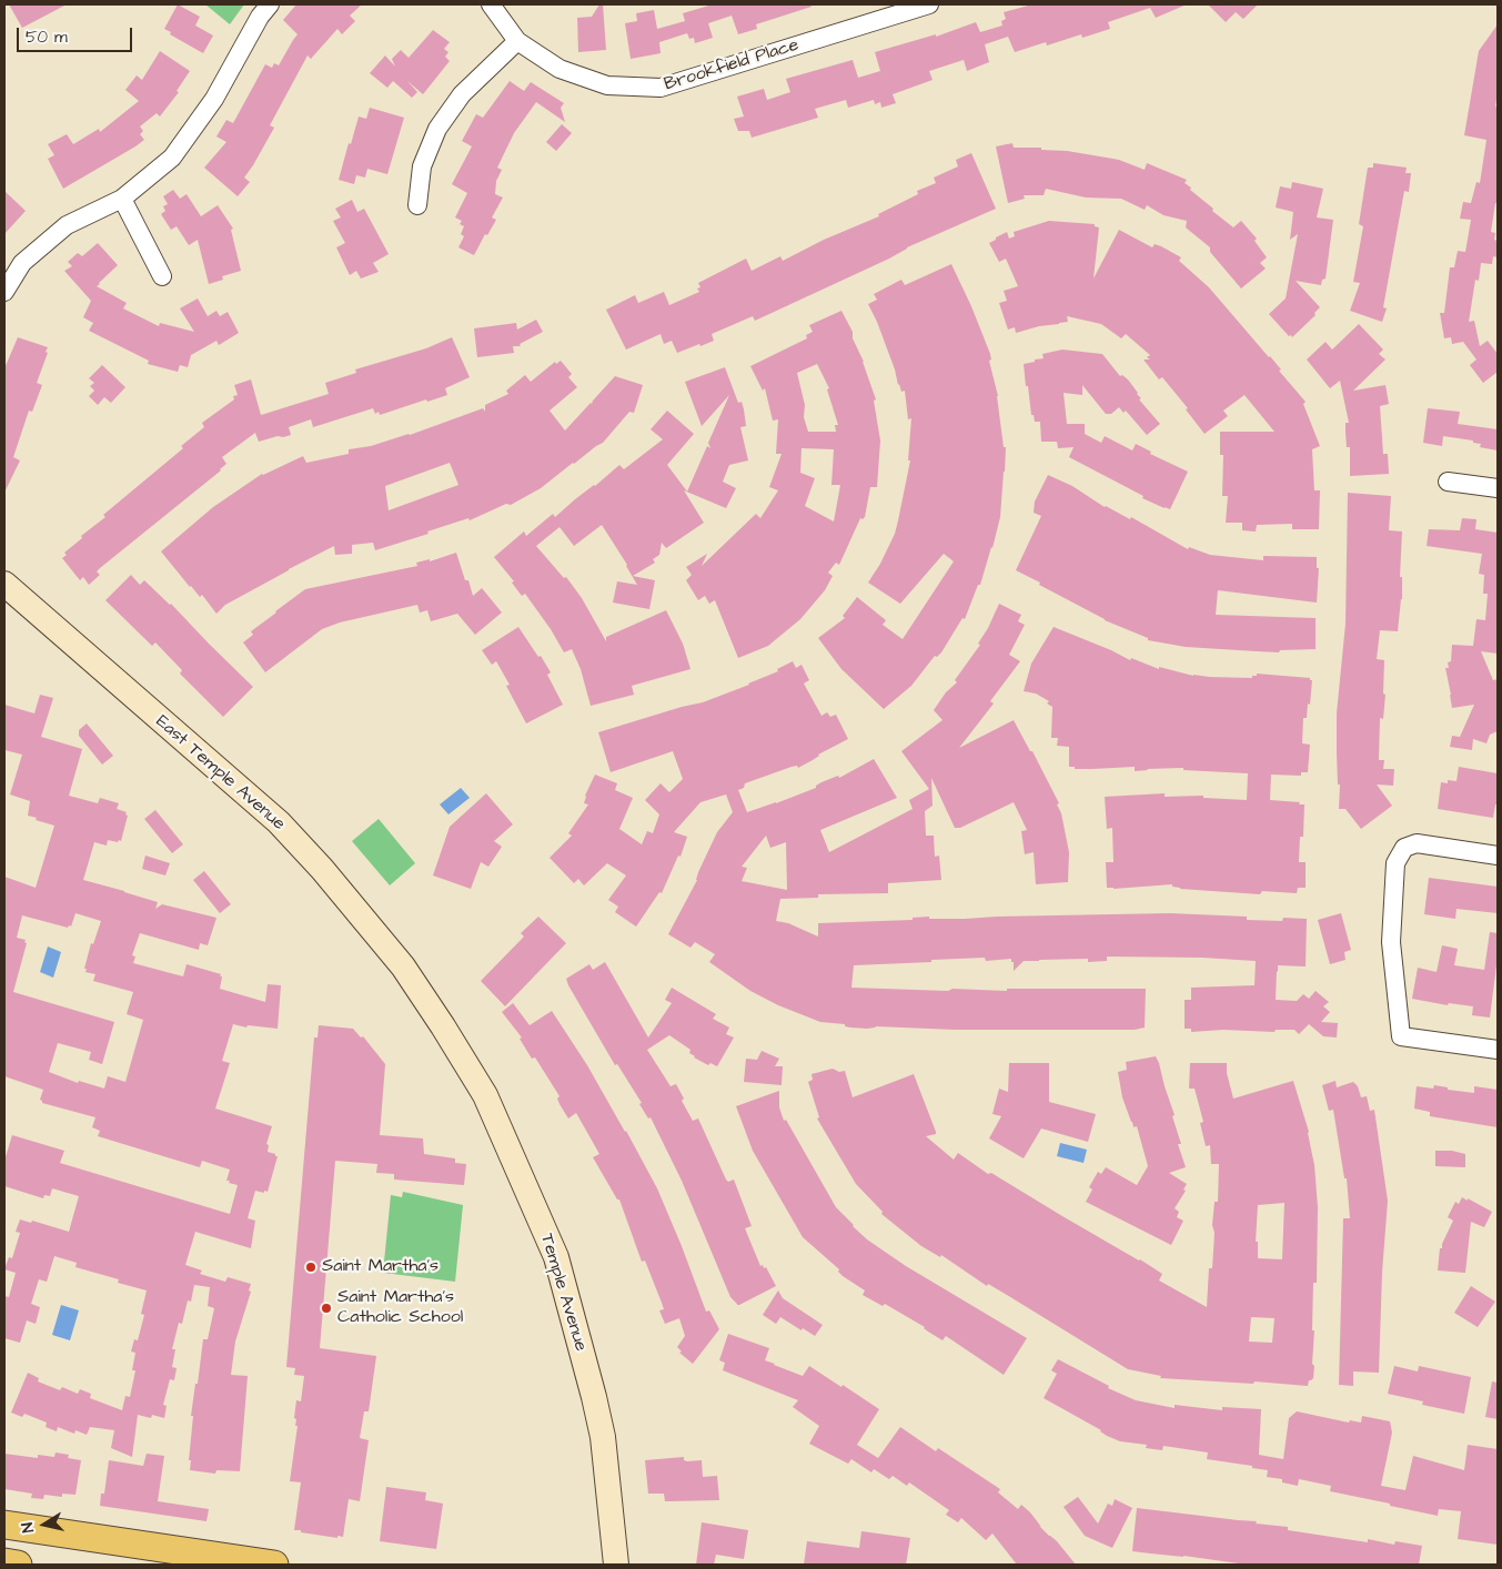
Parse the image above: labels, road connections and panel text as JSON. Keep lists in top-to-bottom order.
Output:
{
  "streets": {
    "main road": ["East Temple Avenue", "Temple Avenue"],
    "street": ["Brookfield Place"]
  },
  "crossings": [
    ["East Temple Avenue", "Temple Avenue"]
  ],
  "places": ["Saint Martha's", "Saint Martha's Catholic School"],
  "scale_bar": "50 m",
  "north": "left"
}
